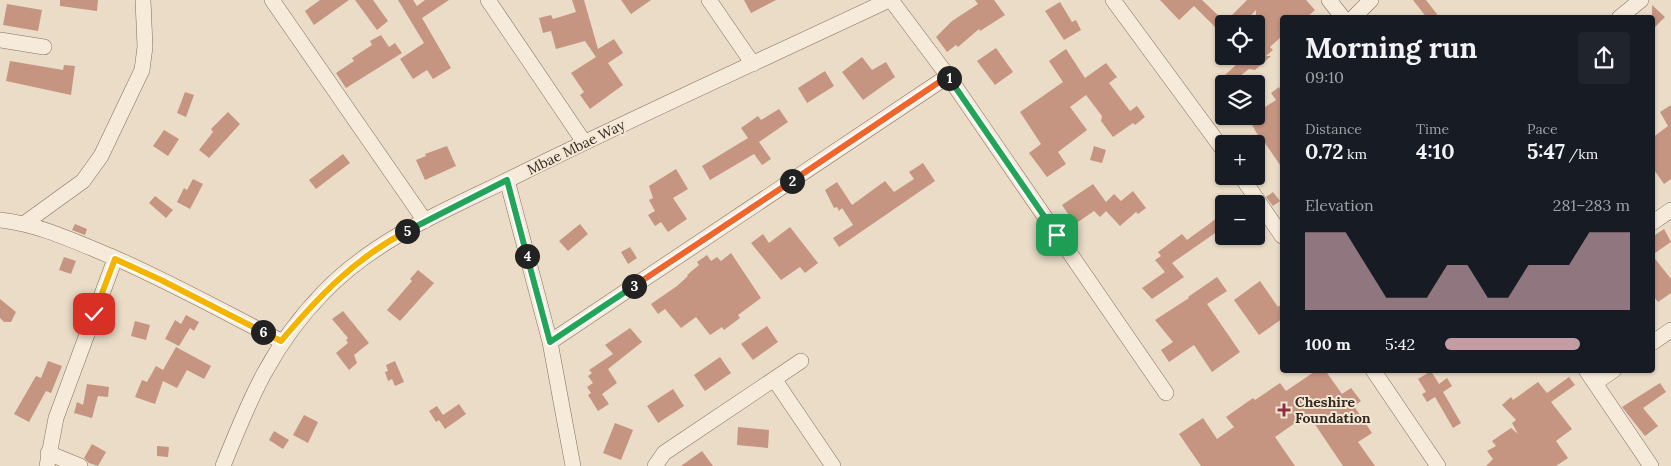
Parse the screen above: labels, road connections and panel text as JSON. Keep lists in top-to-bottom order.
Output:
{
  "streets": {
    "street": ["Mbae Mbae Way"]
  },
  "places": {
    "health": ["Cheshire Foundation"]
  },
  "page": {
    "map_buttons": ["+", "−"],
    "heading": ["Morning run", "09:10"],
    "pins": [
      "1",
      "2",
      "5",
      "4",
      "3",
      "6"
    ],
    "stats": [
      ["Distance", "0.72 km"],
      ["Time", "4:10"],
      ["Pace", "5:47 /km"]
    ],
    "chart": ["Elevation", "281–283 m"],
    "list": [
      {
        "name": "100 m",
        "note": "5:42"
      }
    ]
  }
}
